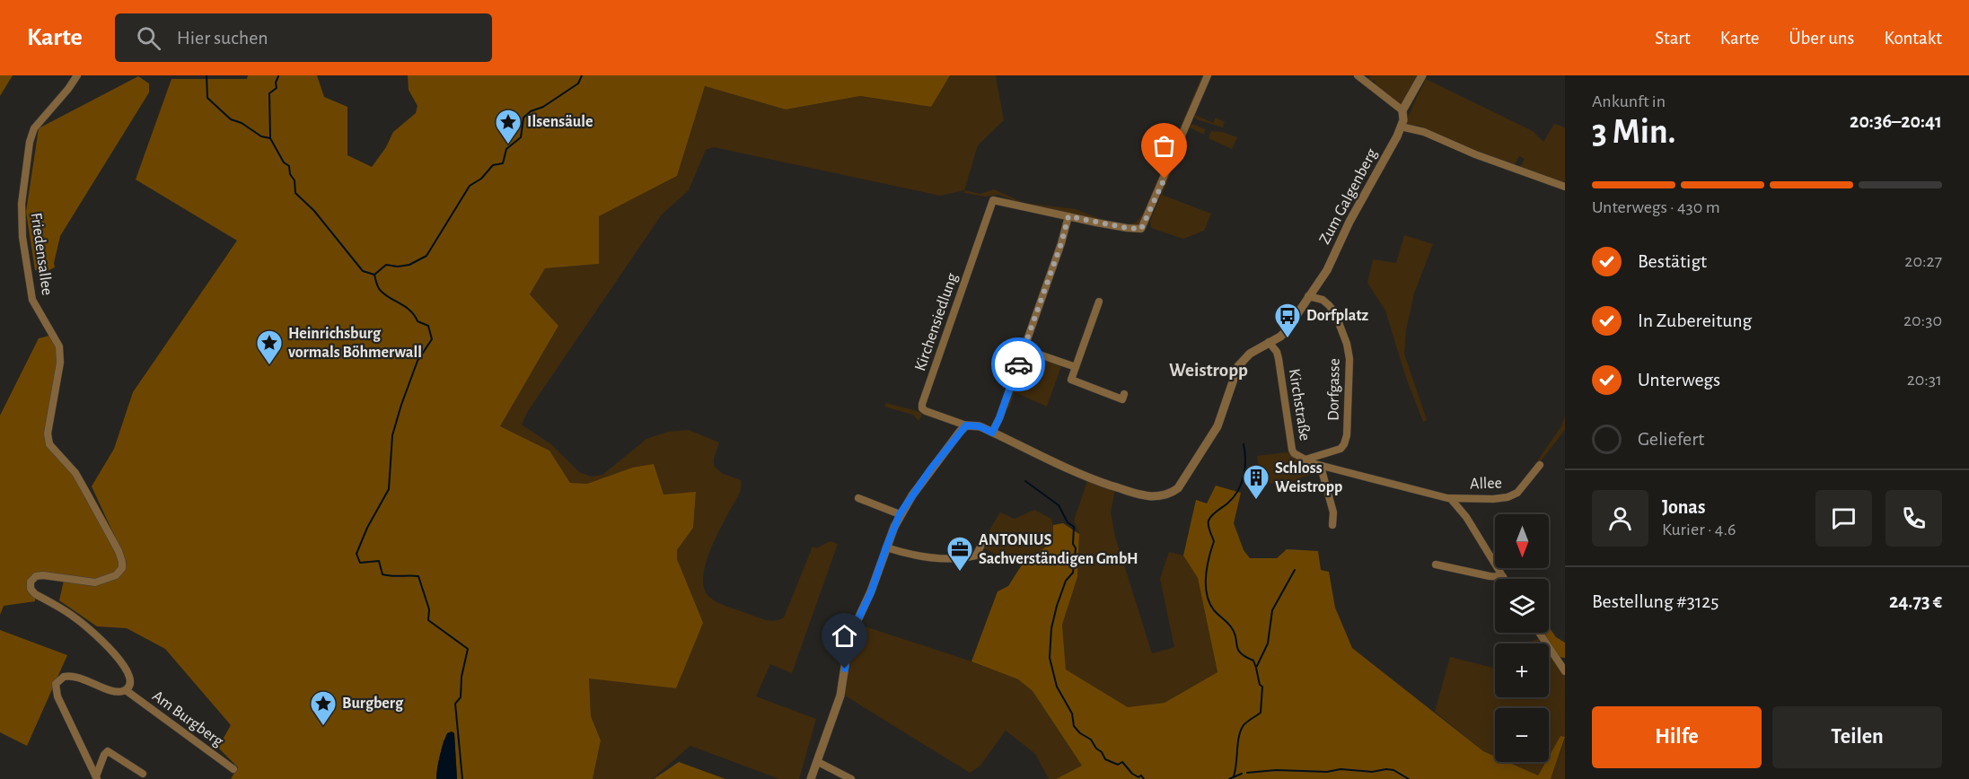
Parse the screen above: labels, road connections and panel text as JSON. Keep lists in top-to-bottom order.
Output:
{
  "streets": {
    "street": [
      "Zum Galgenberg",
      "Friedensallee",
      "Kirchensiedlung",
      "Dorfgasse",
      "Kirchstraße",
      "Allee",
      "Am Burgberg"
    ]
  },
  "crossings": [
    ["Zum Galgenberg", "Dorfgasse"],
    ["Zum Galgenberg", "Kirchstraße"],
    ["Friedensallee", "Am Burgberg"],
    ["Dorfgasse", "Kirchstraße"],
    ["Kirchstraße", "Allee"]
  ],
  "districts": ["Weistropp"],
  "places": {
    "place": ["Ilsensäule", "Heinrichsburg vormals Böhmerwall", "Burgberg"],
    "bus stop": ["Dorfplatz"],
    "building": ["Schloss Weistropp"],
    "office": ["ANTONIUS Sachverständigen GmbH"]
  },
  "north": "bottom",
  "page": {
    "header": "Karte",
    "search": "Hier suchen",
    "nav": [
      "Start",
      "Karte",
      "Über uns",
      "Kontakt"
    ],
    "heading": ["3 Min.", "Ankunft in", "20:36–20:41"],
    "panel": [
      "Jonas",
      "Kurier · 4.6",
      "Bestellung #3125",
      "24.73 €"
    ],
    "bar": "Unterwegs · 430 m",
    "list": [
      ["Bestätigt", "20:27"],
      ["In Zubereitung", "20:30"],
      ["Unterwegs", "20:31"],
      "Geliefert"
    ],
    "map_buttons": ["+", "−"],
    "buttons": ["Hilfe", "Teilen"]
  }
}
